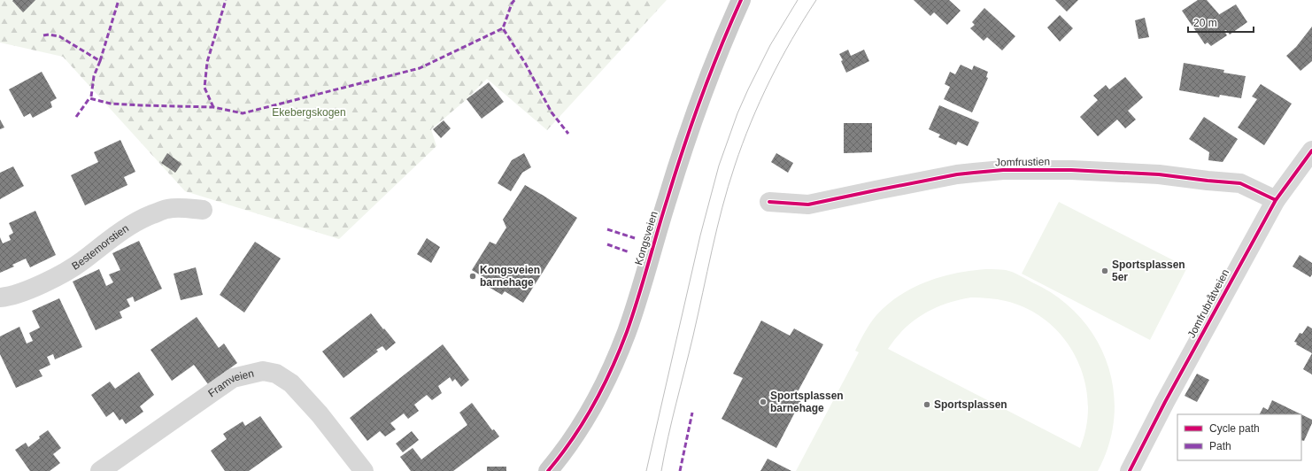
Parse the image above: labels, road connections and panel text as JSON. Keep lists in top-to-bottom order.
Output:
{
  "streets": {
    "main road": ["Kongsveien"],
    "street": [
      "Jomfrustien",
      "Bestemorstien",
      "Jomfrubråtveien",
      "Framveien"
    ]
  },
  "crossings": [
    ["Jomfrustien", "Jomfrubråtveien"]
  ],
  "parks": ["Ekebergskogen"],
  "places": [
    "Sportsplassen 5er",
    "Kongsveien barnehage",
    "Sportsplassen barnehage",
    "Sportsplassen"
  ],
  "legend": ["Cycle path", "Path"],
  "scale_bar": "20 m"
}
